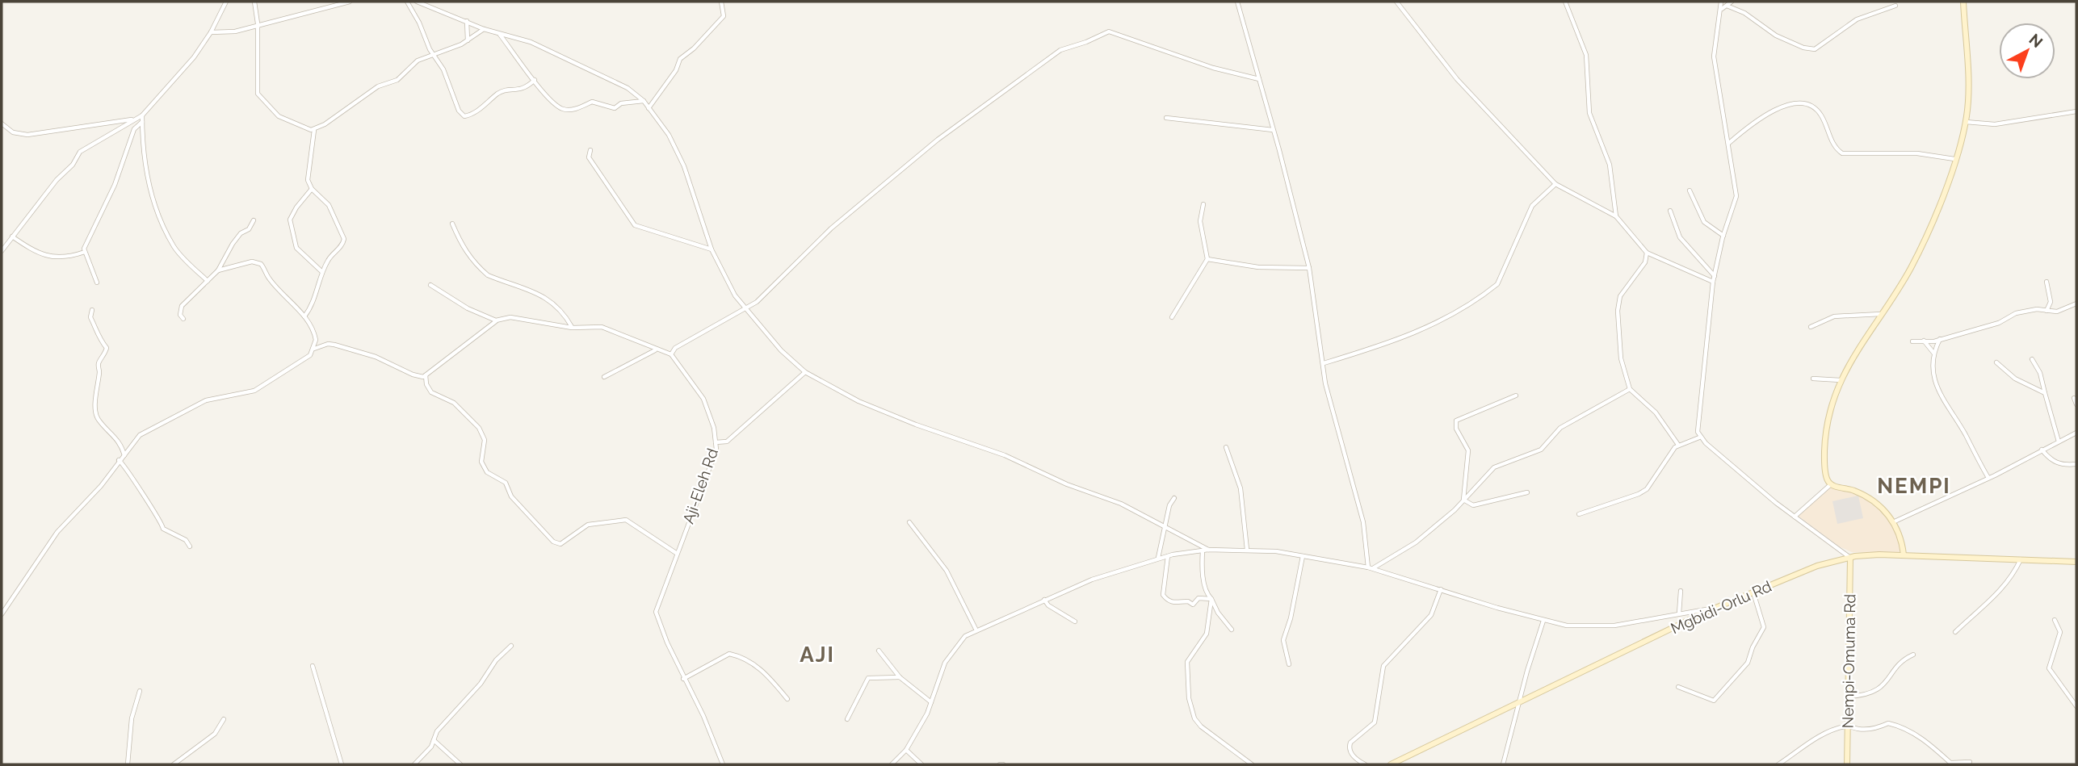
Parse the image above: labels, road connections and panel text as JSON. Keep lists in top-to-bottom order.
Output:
{
  "streets": {
    "street": ["Aji-Eleh Rd", "Mgbidi-Orlu Rd", "Nempi-Omuma Rd"]
  },
  "crossings": [
    ["Mgbidi-Orlu Rd", "Nempi-Omuma Rd"]
  ],
  "districts": ["NEMPI", "AJI"],
  "north": "top right"
}
